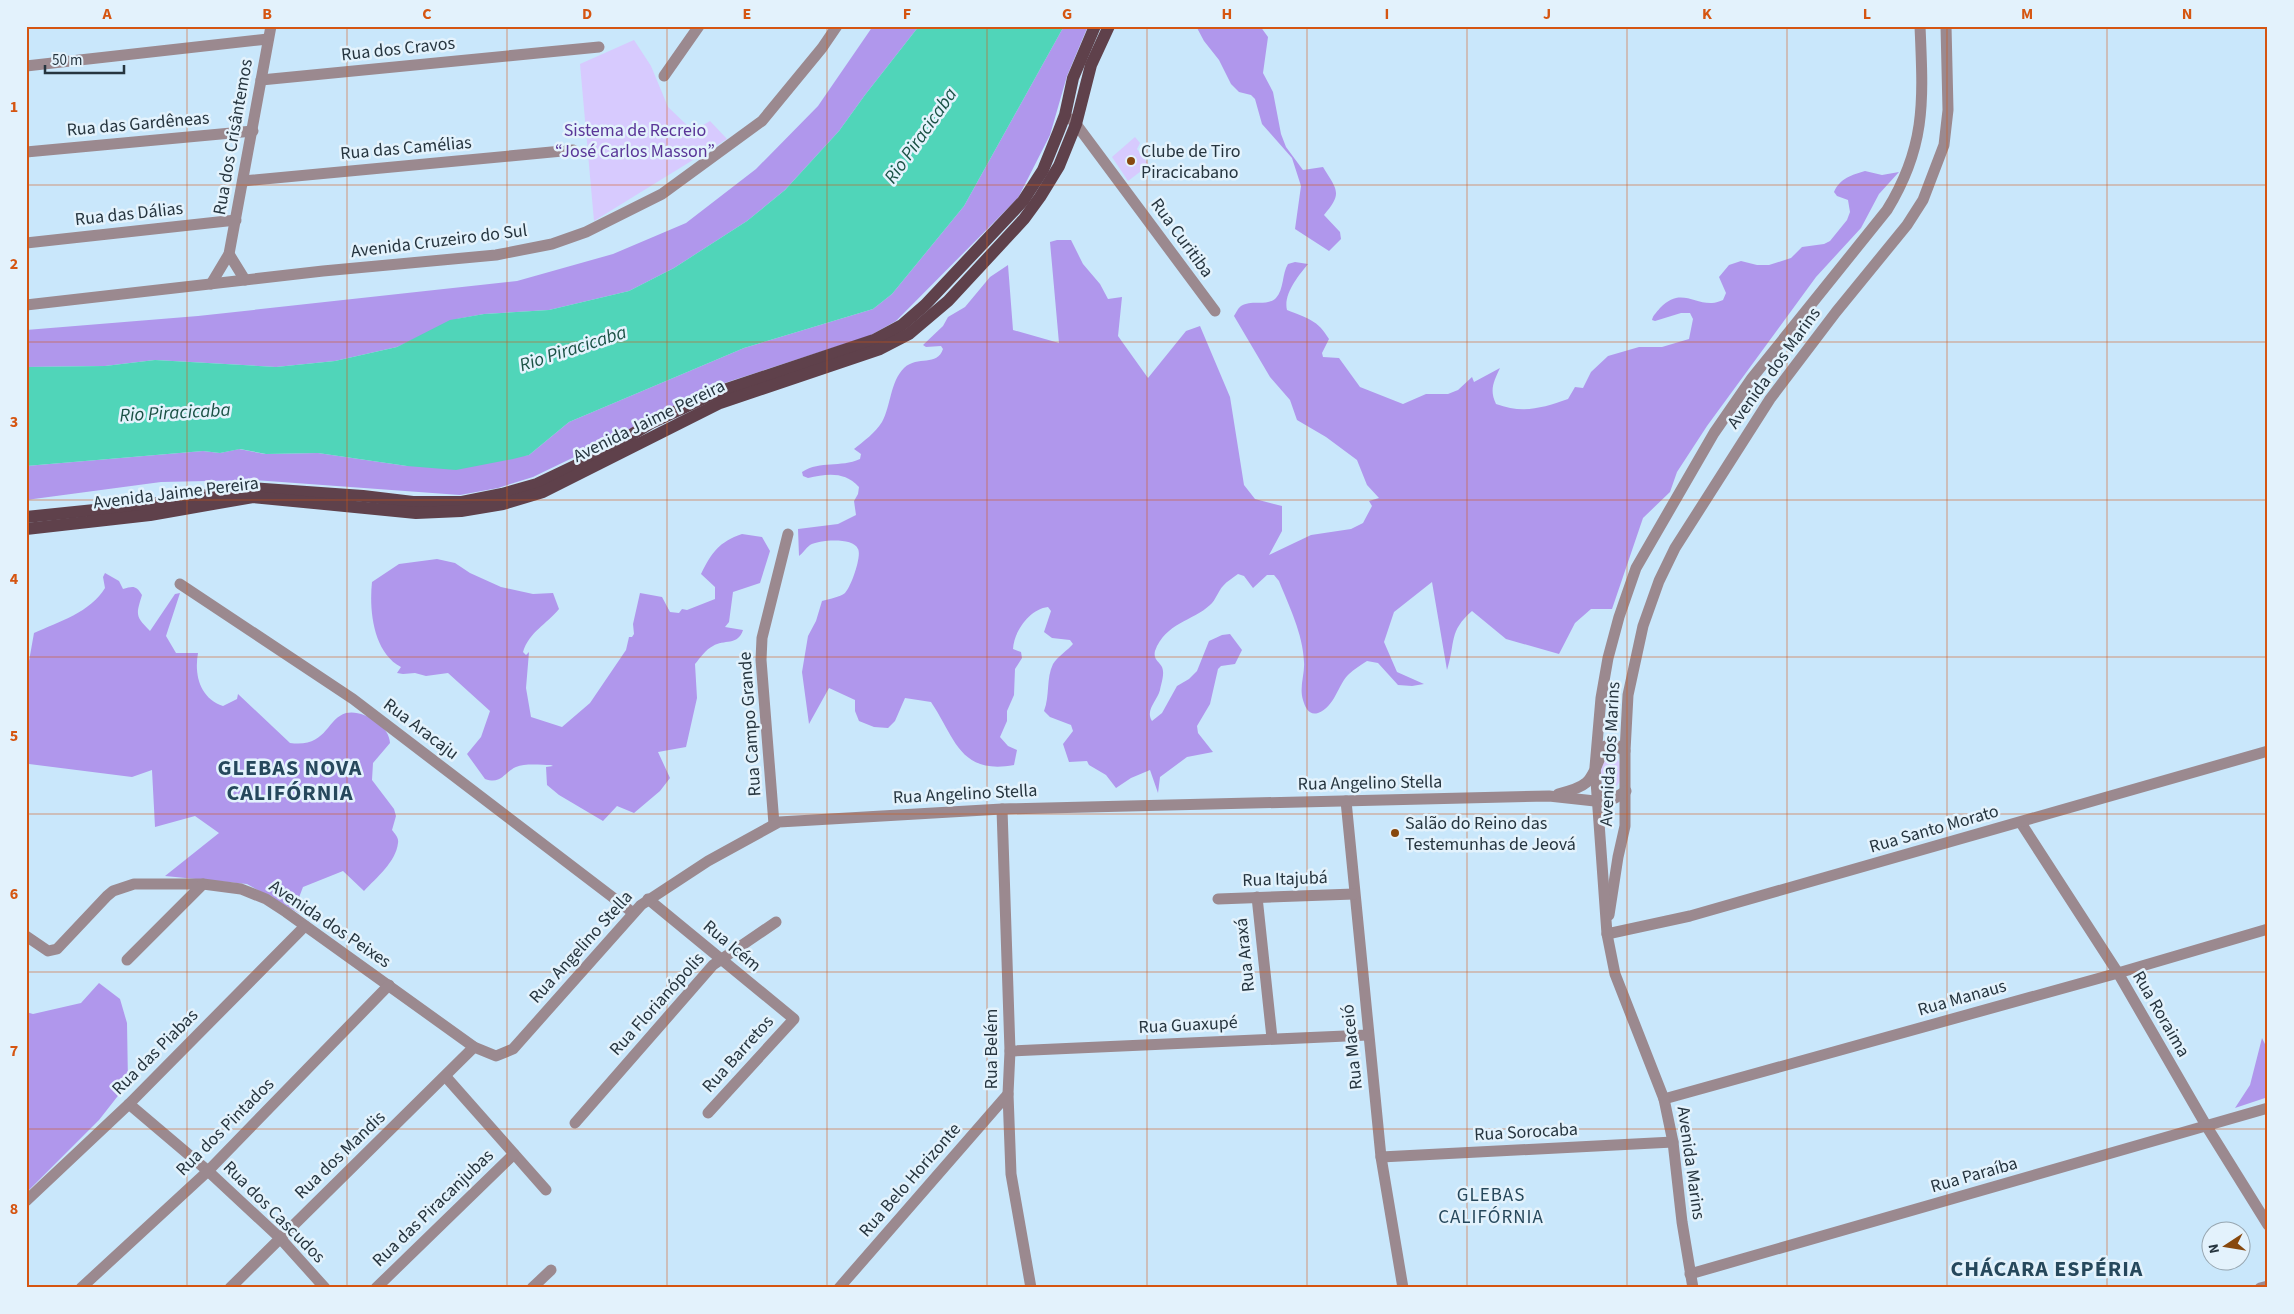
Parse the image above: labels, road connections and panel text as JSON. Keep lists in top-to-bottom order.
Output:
{
  "streets": {
    "main road": ["Avenida Jaime Pereira"],
    "street": [
      "Rua dos Cravos",
      "Rua das Gardêneas",
      "Rua dos Crisântemos",
      "Rua das Camélias",
      "Rua das Dálias",
      "Rua Curitiba",
      "Avenida Cruzeiro do Sul",
      "Avenida dos Marins",
      "Rua Campo Grande",
      "Rua Aracaju",
      "Rua Angelino Stella",
      "Rua Santo Morato",
      "Rua Itajubá",
      "Avenida dos Peixes",
      "Rua Icém",
      "Rua Araxá",
      "Rua Manaus",
      "Rua Florianópolis",
      "Rua Roraima",
      "Rua Guaxupé",
      "Rua Maceió",
      "Rua Belém",
      "Rua das Piabas",
      "Rua Barretos",
      "Rua dos Pintados",
      "Rua Sorocaba",
      "Rua dos Mandis",
      "Avenida Marins",
      "Rua Paraíba",
      "Rua Belo Horizonte",
      "Rua das Piracanjubas",
      "Rua dos Cascudos"
    ]
  },
  "crossings": [
    ["Rua dos Cravos", "Rua dos Crisântemos"],
    ["Rua das Gardêneas", "Rua dos Crisântemos"],
    ["Rua dos Crisântemos", "Rua das Camélias"],
    ["Rua dos Crisântemos", "Rua das Dálias"],
    ["Rua dos Crisântemos", "Avenida Cruzeiro do Sul"],
    ["Rua Curitiba", "Avenida Jaime Pereira"],
    ["Avenida dos Marins", "Rua Santo Morato"],
    ["Avenida dos Marins", "Avenida Marins"],
    ["Rua Campo Grande", "Rua Angelino Stella"],
    ["Rua Aracaju", "Rua Angelino Stella"],
    ["Rua Angelino Stella", "Avenida dos Peixes"],
    ["Rua Angelino Stella", "Rua Icém"],
    ["Rua Angelino Stella", "Rua Maceió"],
    ["Rua Angelino Stella", "Rua Belém"],
    ["Rua Angelino Stella", "Rua dos Mandis"],
    ["Rua Santo Morato", "Rua Roraima"],
    ["Rua Santo Morato", "Avenida Marins"],
    ["Rua Itajubá", "Rua Araxá"],
    ["Rua Itajubá", "Rua Maceió"],
    ["Avenida dos Peixes", "Rua das Piabas"],
    ["Avenida dos Peixes", "Rua dos Pintados"],
    ["Avenida dos Peixes", "Rua dos Mandis"],
    ["Rua Icém", "Rua Florianópolis"],
    ["Rua Icém", "Rua Barretos"],
    ["Rua Araxá", "Rua Guaxupé"],
    ["Rua Manaus", "Rua Roraima"],
    ["Rua Manaus", "Avenida Marins"],
    ["Rua Roraima", "Rua Paraíba"],
    ["Rua Guaxupé", "Rua Maceió"],
    ["Rua Guaxupé", "Rua Belém"],
    ["Rua Maceió", "Rua Sorocaba"],
    ["Rua Belém", "Rua Belo Horizonte"],
    ["Rua das Piabas", "Rua dos Cascudos"],
    ["Rua dos Pintados", "Rua dos Cascudos"],
    ["Rua Sorocaba", "Avenida Marins"],
    ["Rua dos Mandis", "Rua dos Cascudos"],
    ["Avenida Marins", "Rua Paraíba"]
  ],
  "districts": ["GLEBAS NOVA CALIFÓRNIA", "GLEBAS CALIFÓRNIA", "CHÁCARA ESPÉRIA"],
  "water": ["Rio Piracicaba"],
  "parks": ["Sistema de Recreio “José Carlos Masson”"],
  "places": ["Clube de Tiro Piracicabano", "Salão do Reino das Testemunhas de Jeová"],
  "scale_bar": "50 m",
  "north": "left",
  "grid": {
    "columns": [
      "A",
      "B",
      "C",
      "D",
      "E",
      "F",
      "G",
      "H",
      "I",
      "J",
      "K",
      "L",
      "M",
      "N"
    ],
    "rows": [
      "1",
      "2",
      "3",
      "4",
      "5",
      "6",
      "7",
      "8"
    ]
  }
}
